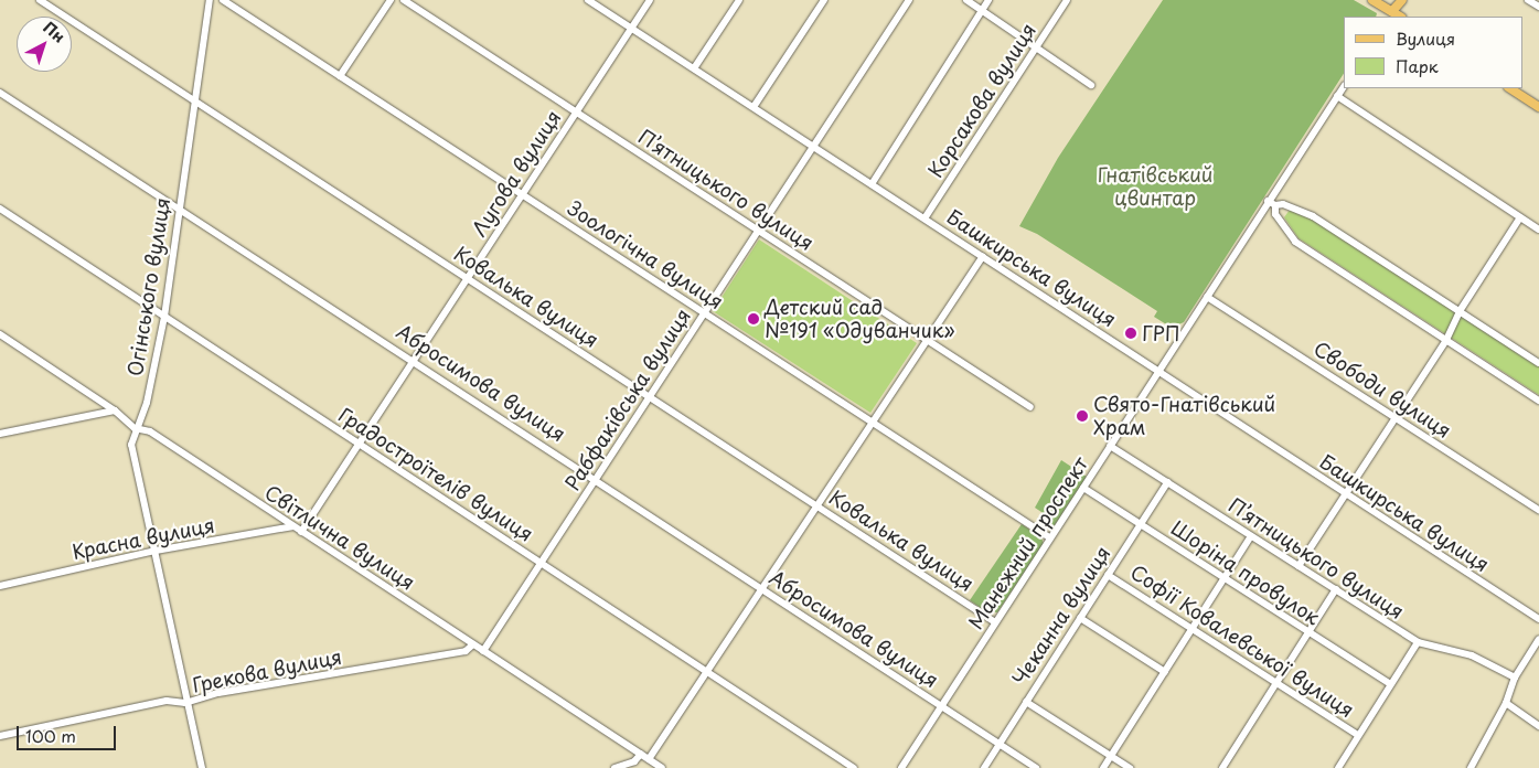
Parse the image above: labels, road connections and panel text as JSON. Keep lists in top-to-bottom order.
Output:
{
  "streets": {
    "street": [
      "Корсакова вулиця",
      "Лугова вулиця",
      "П’ятницького вулиця",
      "Зоологічна вулиця",
      "Башкирська вулиця",
      "Огінського вулиця",
      "Ковалька вулиця",
      "Абросимова вулиця",
      "Свободи вулиця",
      "Рабфаківська вулиця",
      "Градостроїтелiв вулиця",
      "Світлична вулиця",
      "Красна вулиця",
      "Манежний проспект",
      "Шоріна провулок",
      "Чеканна вулиця",
      "Софії Ковалевської вулиця",
      "Грекова вулиця"
    ]
  },
  "crossings": [
    ["Корсакова вулиця", "Башкирська вулиця"],
    ["Лугова вулиця", "П’ятницького вулиця"],
    ["Лугова вулиця", "Зоологічна вулиця"],
    ["Лугова вулиця", "Башкирська вулиця"],
    ["Лугова вулиця", "Ковалька вулиця"],
    ["Лугова вулиця", "Абросимова вулиця"],
    ["Лугова вулиця", "Градостроїтелiв вулиця"],
    ["Лугова вулиця", "Світлична вулиця"],
    ["П’ятницького вулиця", "Рабфаківська вулиця"],
    ["П’ятницького вулиця", "Манежний проспект"],
    ["П’ятницького вулиця", "Чеканна вулиця"],
    ["Зоологічна вулиця", "Рабфаківська вулиця"],
    ["Зоологічна вулиця", "Манежний проспект"],
    ["Башкирська вулиця", "Рабфаківська вулиця"],
    ["Башкирська вулиця", "Манежний проспект"],
    ["Огінського вулиця", "Ковалька вулиця"],
    ["Огінського вулиця", "Абросимова вулиця"],
    ["Огінського вулиця", "Градостроїтелiв вулиця"],
    ["Огінського вулиця", "Світлична вулиця"],
    ["Огінського вулиця", "Красна вулиця"],
    ["Огінського вулиця", "Грекова вулиця"],
    ["Ковалька вулиця", "Рабфаківська вулиця"],
    ["Ковалька вулиця", "Манежний проспект"],
    ["Абросимова вулиця", "Рабфаківська вулиця"],
    ["Абросимова вулиця", "Манежний проспект"],
    ["Абросимова вулиця", "Чеканна вулиця"],
    ["Свободи вулиця", "Манежний проспект"],
    ["Рабфаківська вулиця", "Градостроїтелiв вулиця"],
    ["Рабфаківська вулиця", "Світлична вулиця"],
    ["Світлична вулиця", "Красна вулиця"],
    ["Світлична вулиця", "Грекова вулиця"],
    ["Манежний проспект", "Шоріна провулок"],
    ["Шоріна провулок", "Чеканна вулиця"],
    ["Чеканна вулиця", "Софії Ковалевської вулиця"]
  ],
  "parks": ["Гнатівський цвинтар"],
  "places": ["Детский сад №191 «Одуванчик»", "ГРП", "Свято-Гнатівський Храм"],
  "legend": ["Вулиця", "Парк"],
  "scale_bar": "100 m",
  "north": "top right"
}
